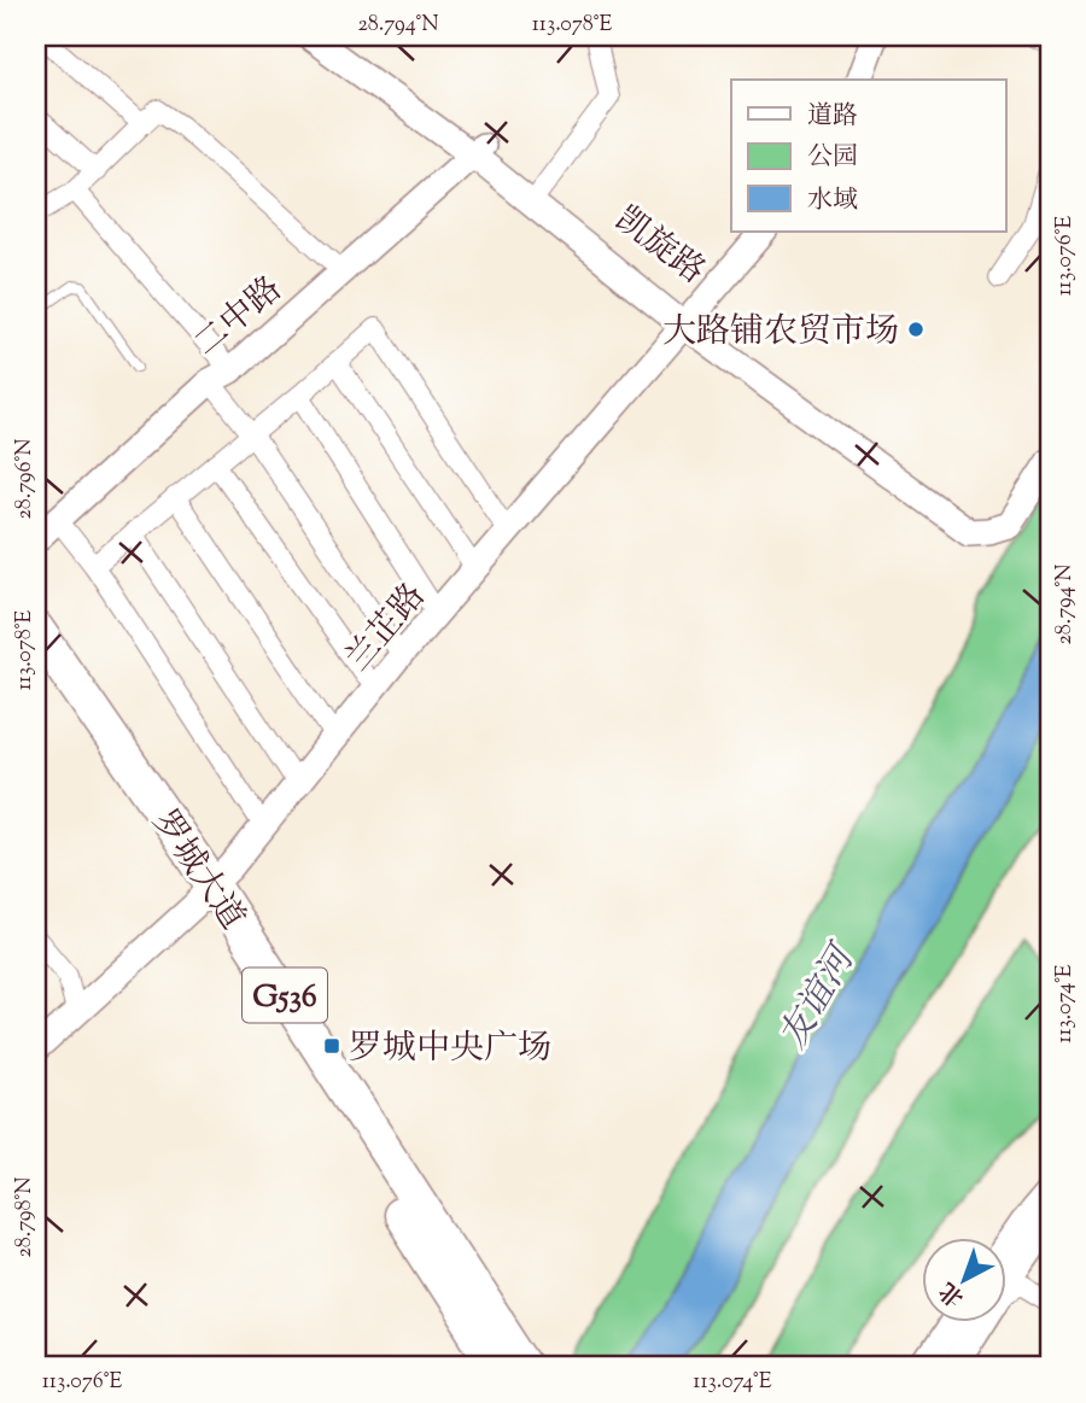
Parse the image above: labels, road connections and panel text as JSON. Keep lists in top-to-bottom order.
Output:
{
  "streets": {
    "highway": ["罗城大道", "G536"],
    "street": ["凯旋路", "二中路", "兰芷路"]
  },
  "crossings": [
    ["凯旋路", "二中路"],
    ["凯旋路", "兰芷路"],
    ["兰芷路", "罗城大道"]
  ],
  "water": ["友谊河"],
  "places": {
    "other": ["大路铺农贸市场"],
    "transit": ["罗城中央广场"]
  },
  "legend": ["道路", "公园", "水域"],
  "north": "bottom left",
  "coordinates": [
    "28.794°N",
    "113.078°E",
    "113.076°E",
    "28.796°N",
    "113.074°E",
    "28.798°N"
  ]
}
